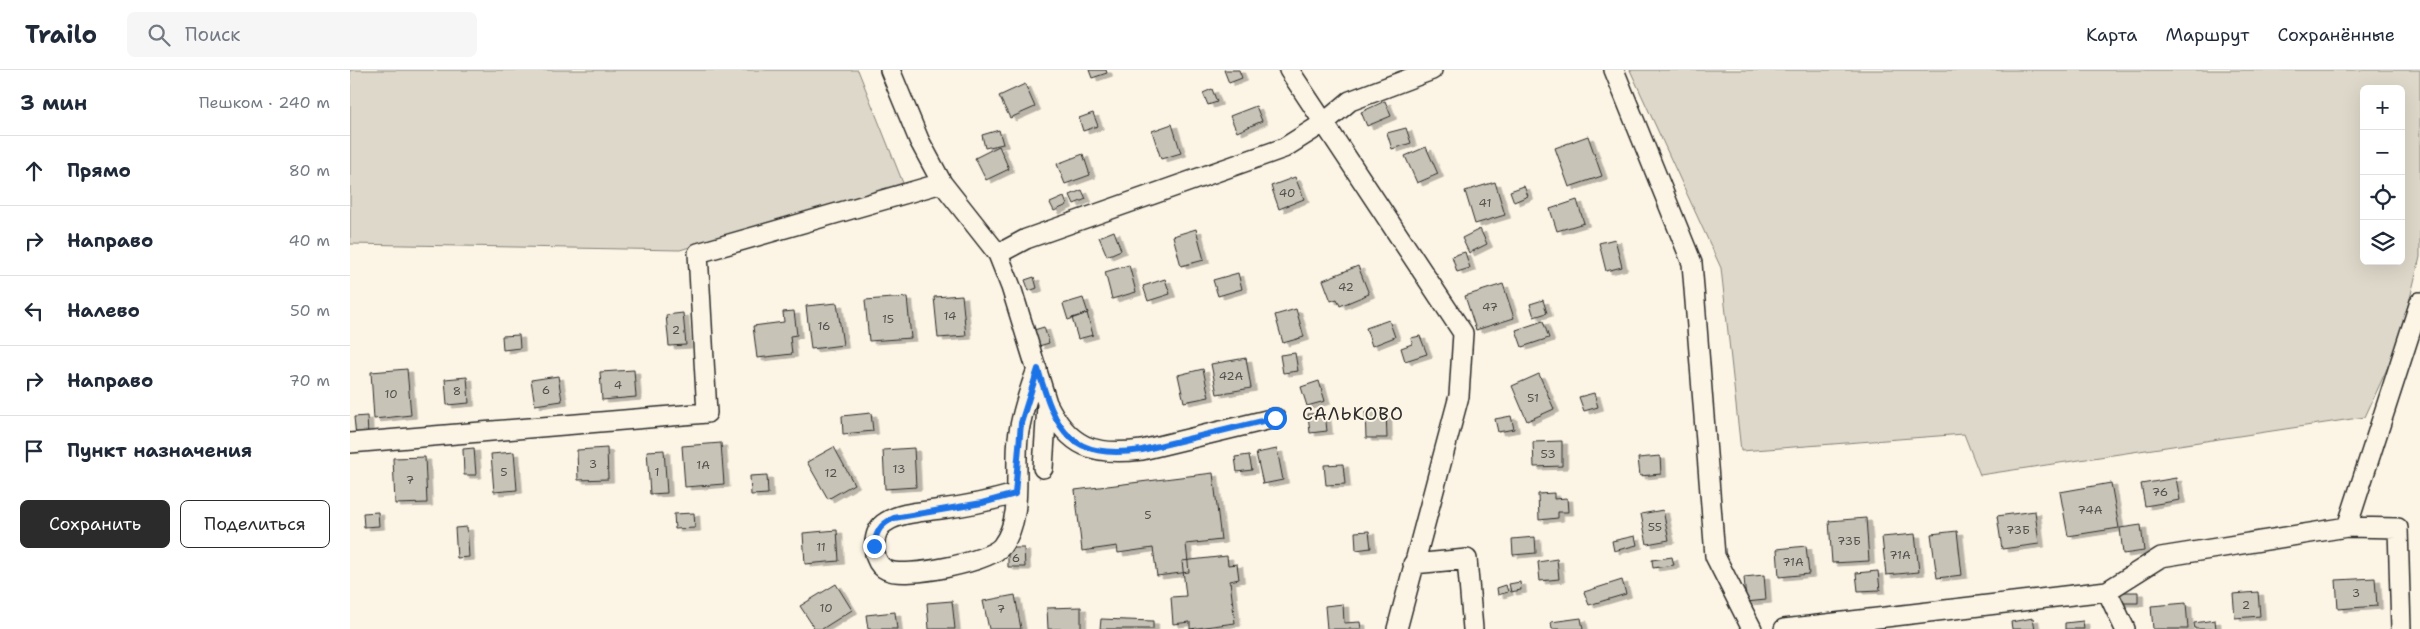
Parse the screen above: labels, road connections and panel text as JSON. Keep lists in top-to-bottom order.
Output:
{
  "districts": ["САЛЬКОВО"],
  "house_numbers": [
    "40",
    "41",
    "42",
    "47",
    "14",
    "15",
    "16",
    "2",
    "42А",
    "4",
    "6",
    "8",
    "10",
    "51",
    "53",
    "3",
    "1А",
    "13",
    "5",
    "1",
    "12",
    "7",
    "76",
    "74А",
    "5",
    "55",
    "73Б",
    "73Б",
    "11",
    "71А",
    "6",
    "71А",
    "3",
    "2",
    "10",
    "7"
  ],
  "page": {
    "header": "Trailo",
    "search": "Поиск",
    "nav": ["Карта", "Маршрут", "Сохранённые"],
    "heading": ["3 мин", "Пешком · 240 m"],
    "map_buttons": ["+", "−"],
    "list": [
      ["Прямо", "80 m"],
      ["Направо", "40 m"],
      ["Налево", "50 m"],
      ["Направо", "70 m"],
      "Пункт назначения"
    ],
    "buttons": ["Сохранить", "Поделиться"]
  }
}
